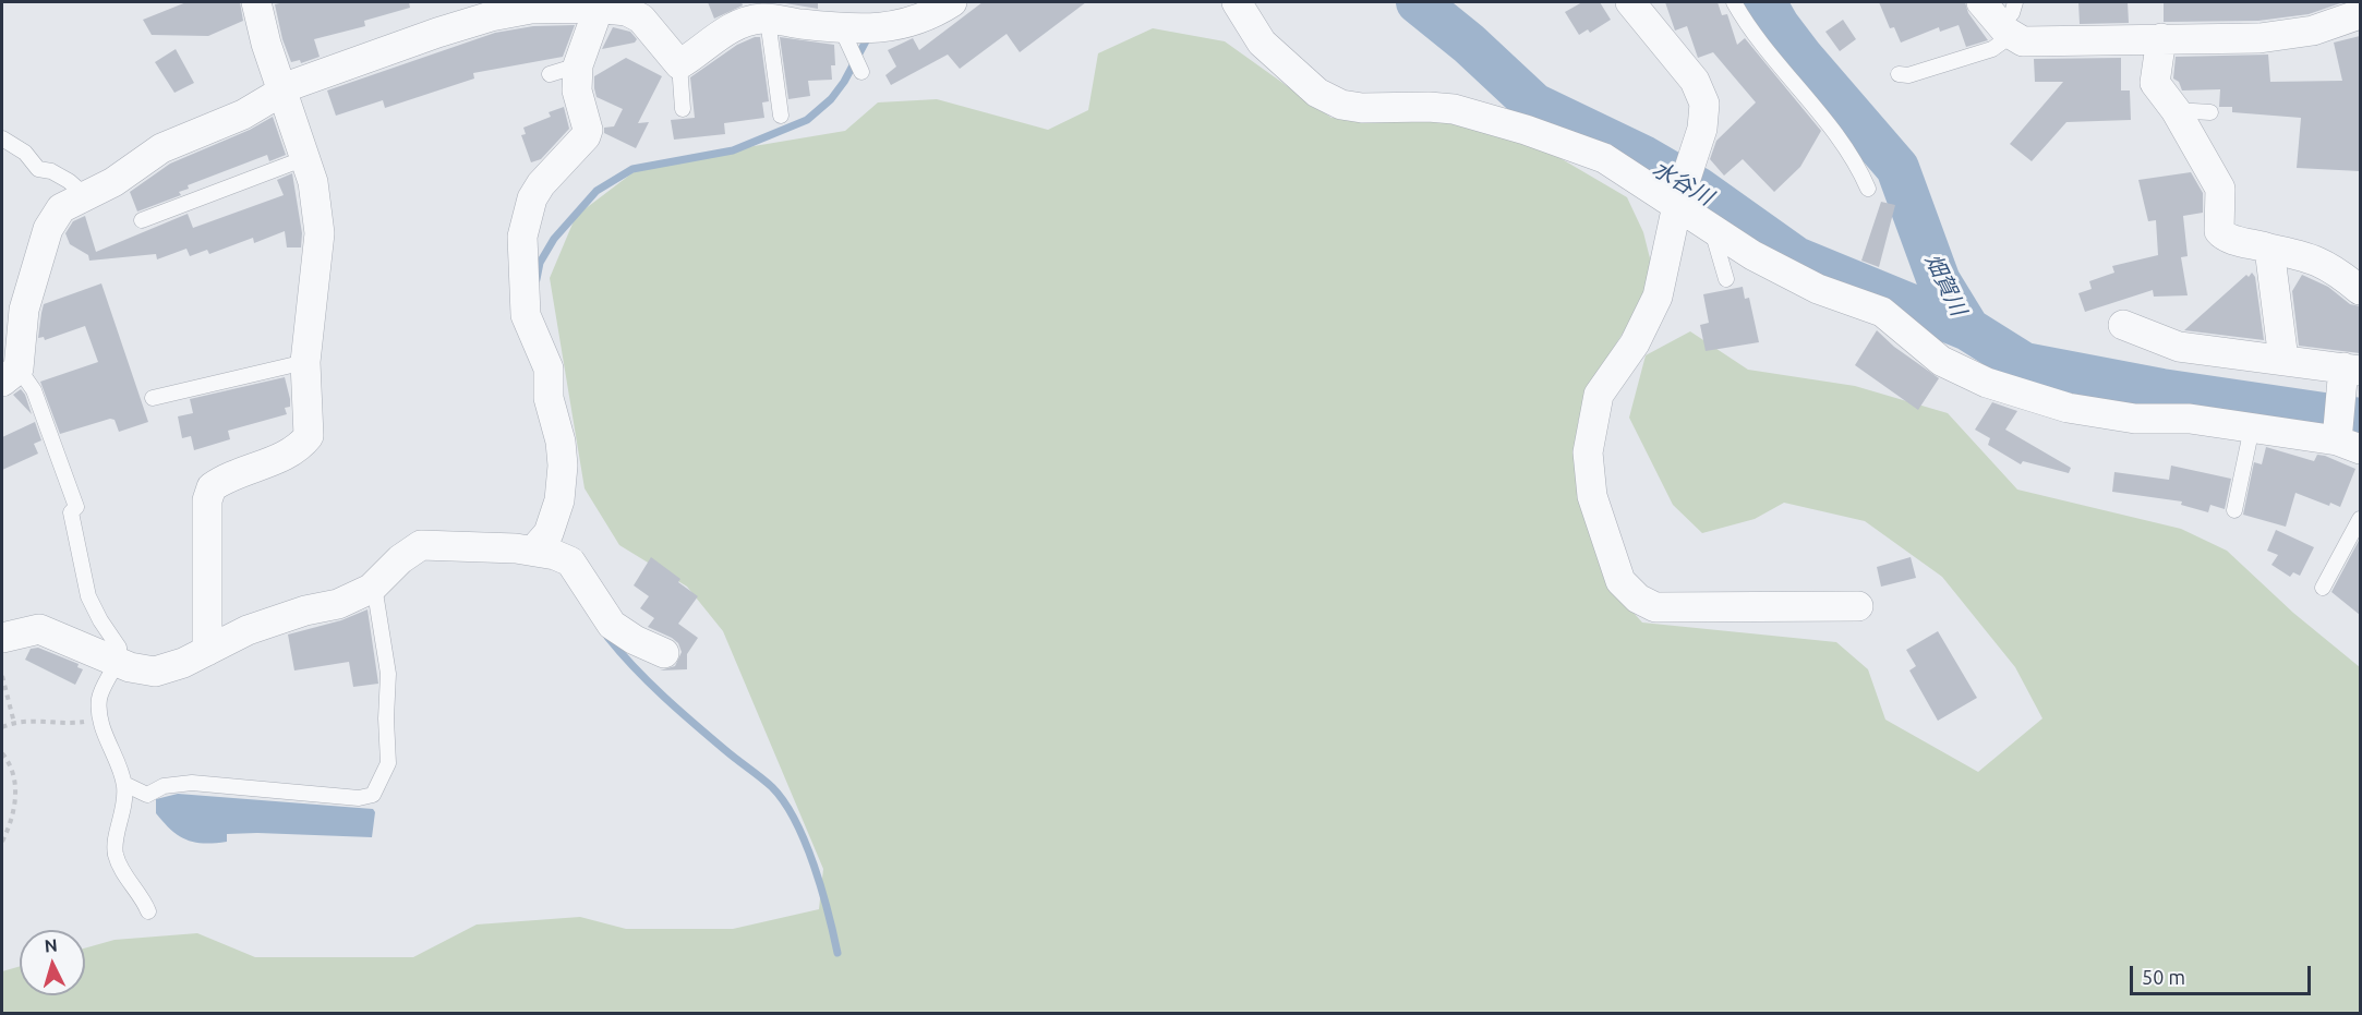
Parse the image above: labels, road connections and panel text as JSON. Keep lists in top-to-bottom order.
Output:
{
  "water": ["水谷川", "畑賀川"],
  "scale_bar": "50 m",
  "north": "top"
}
